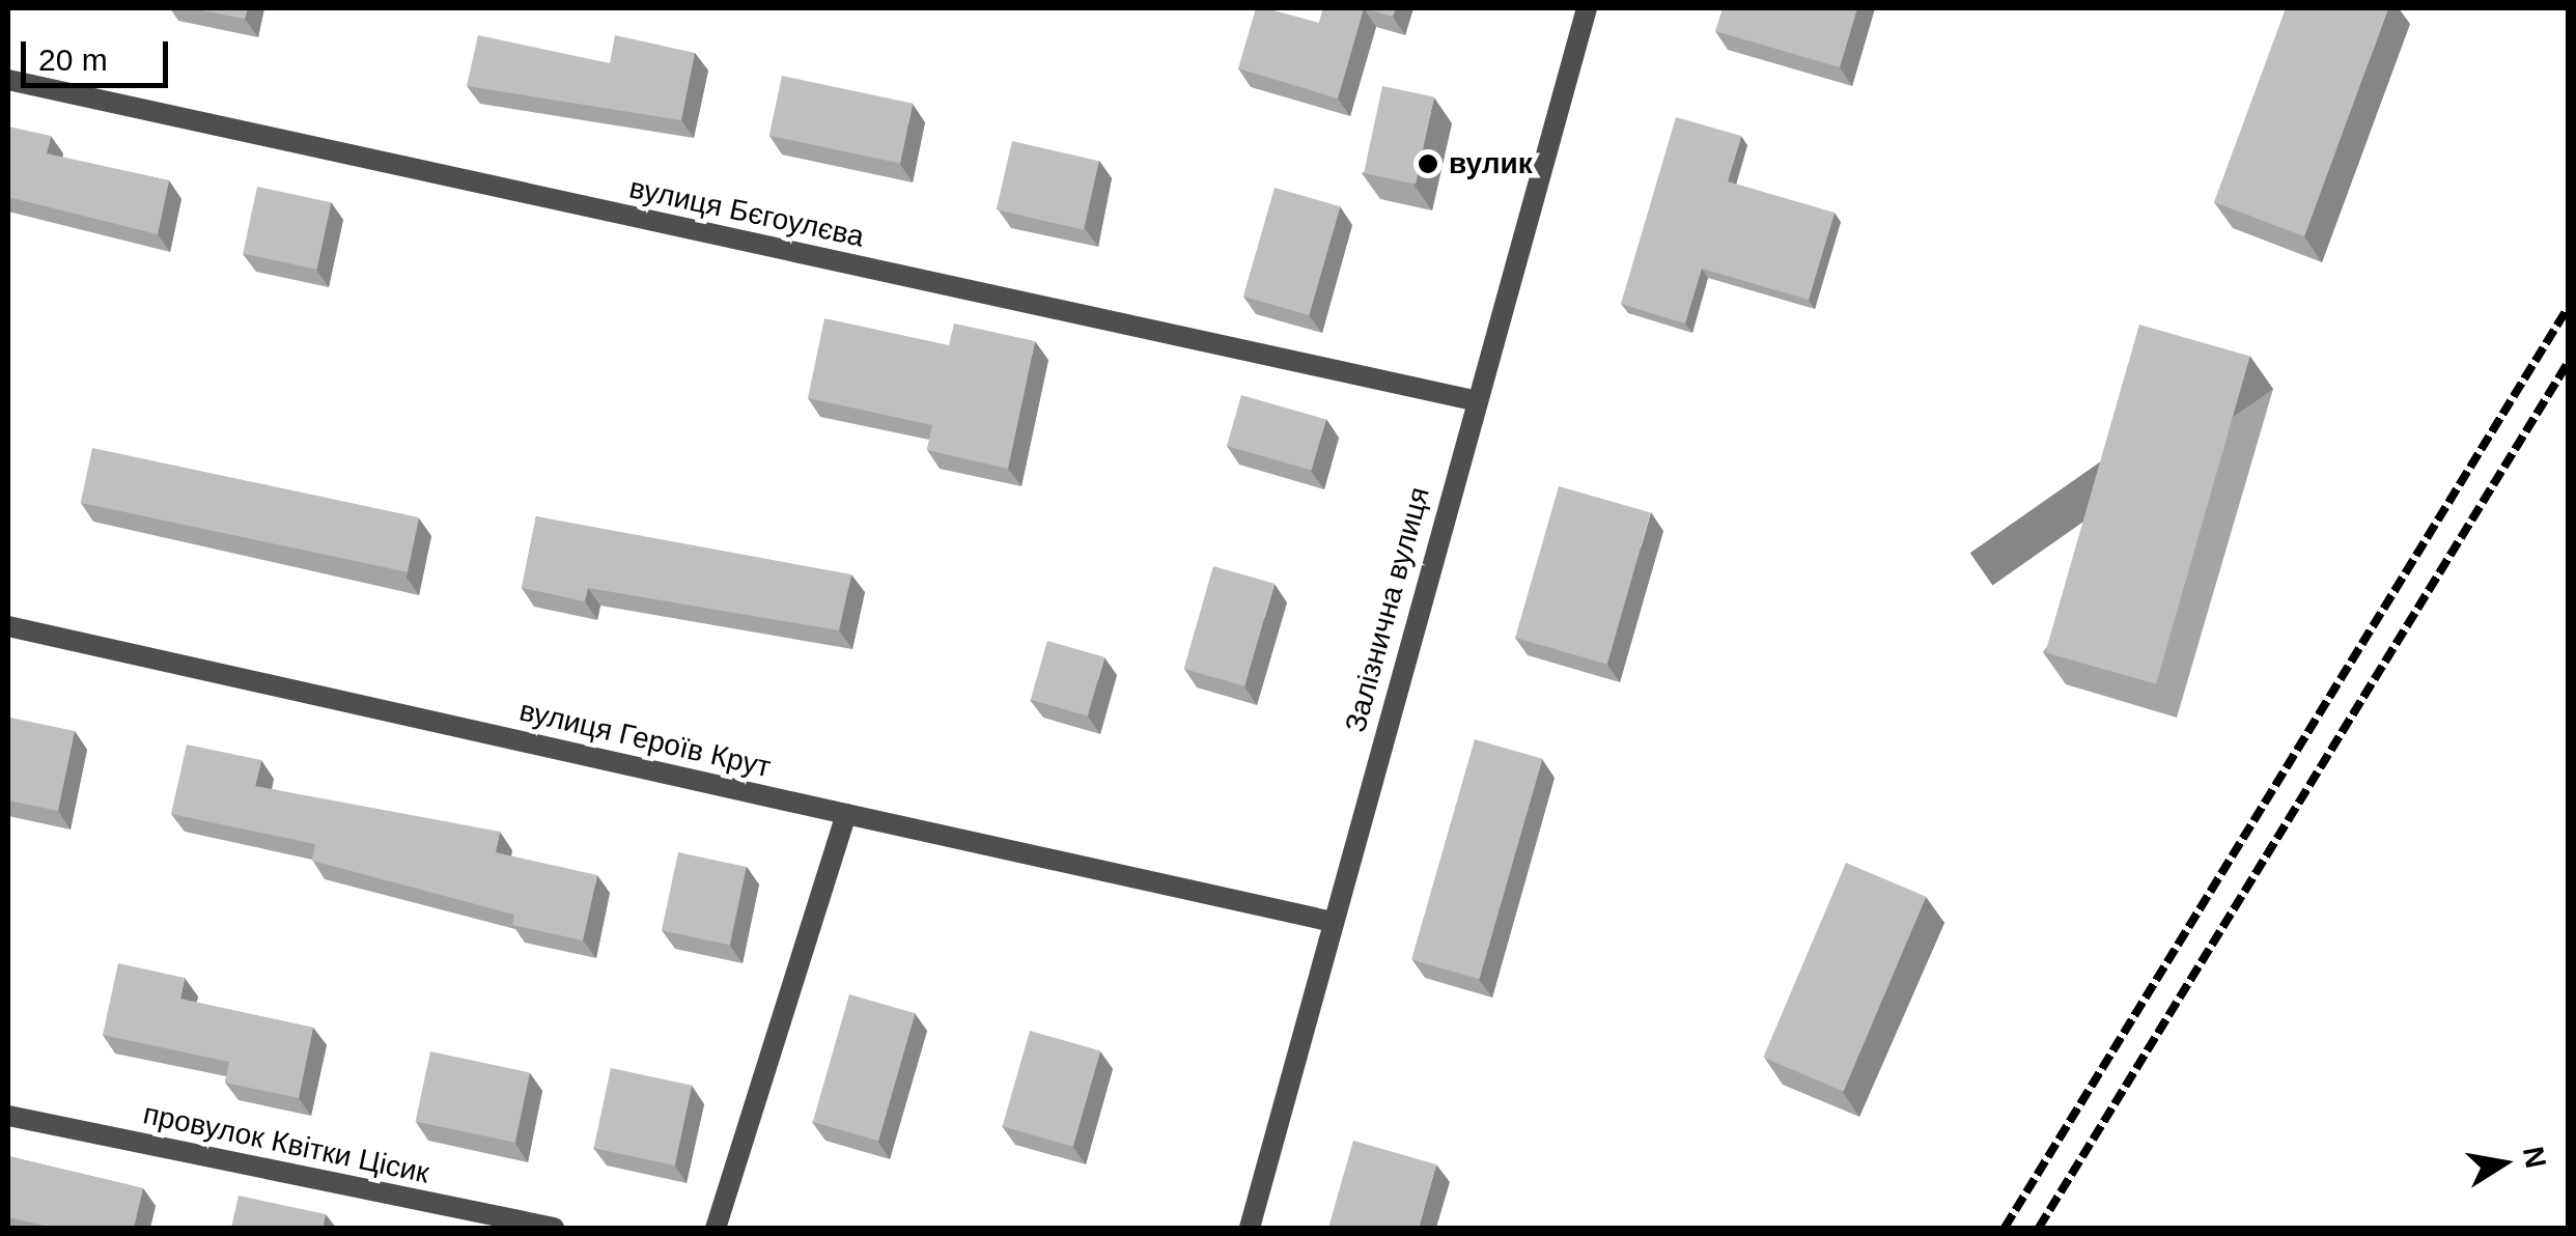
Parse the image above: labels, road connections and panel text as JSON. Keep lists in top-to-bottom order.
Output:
{
  "streets": {
    "street": [
      "вулиця Бєгоулєва",
      "Залізнична вулиця",
      "вулиця Героїв Крут",
      "провулок Квітки Цісик"
    ]
  },
  "crossings": [
    ["вулиця Бєгоулєва", "Залізнична вулиця"],
    ["Залізнична вулиця", "вулиця Героїв Крут"]
  ],
  "places": ["вулик"],
  "scale_bar": "20 m",
  "north": "right"
}
